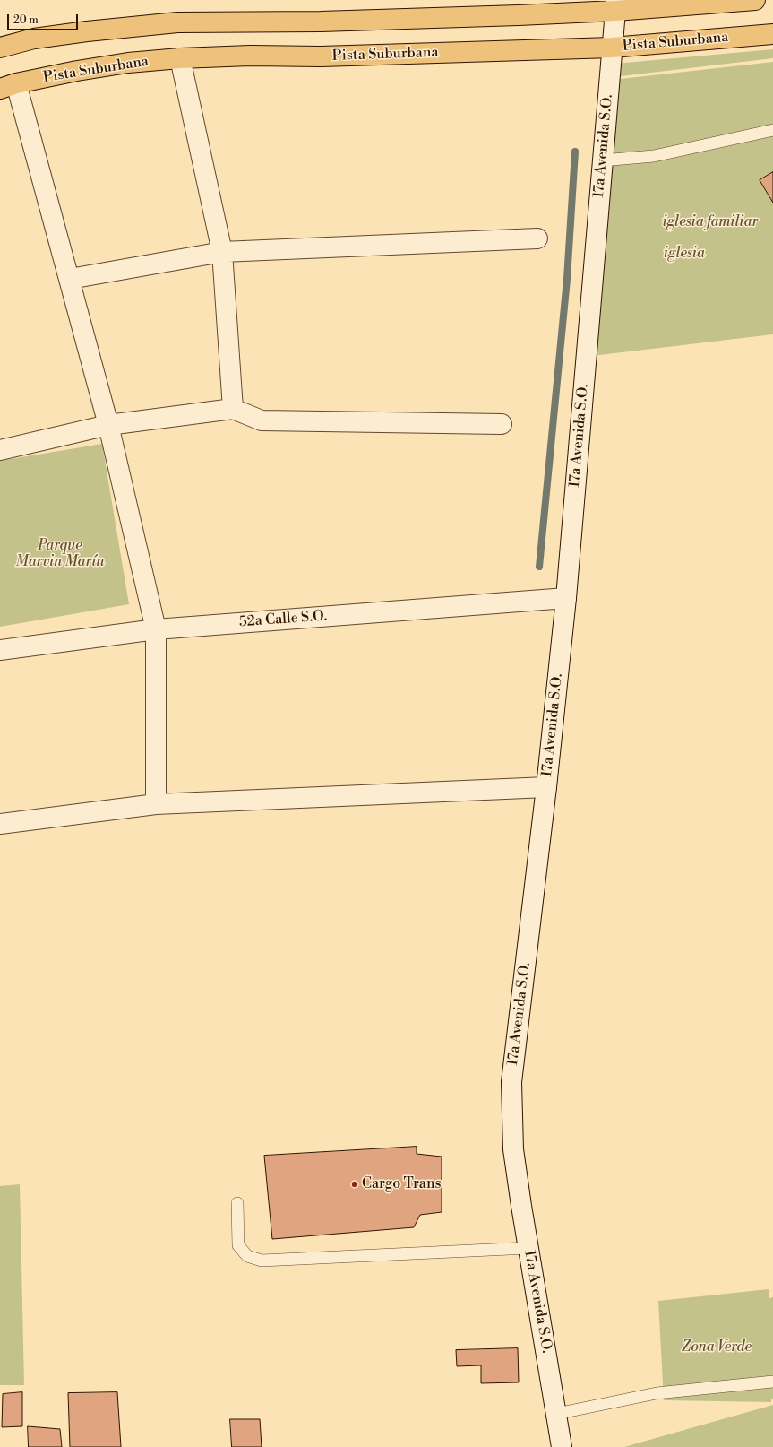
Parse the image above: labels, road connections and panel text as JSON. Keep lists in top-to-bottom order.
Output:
{
  "streets": {
    "main road": ["Pista Suburbana"],
    "street": ["17a Avenida S.O.", "52a Calle S.O."]
  },
  "crossings": [
    ["Pista Suburbana", "17a Avenida S.O."],
    ["17a Avenida S.O.", "52a Calle S.O."]
  ],
  "parks": [
    "iglesia familiar",
    "iglesia",
    "Parque Marvin Marín",
    "Zona Verde"
  ],
  "places": ["Cargo Trans"],
  "scale_bar": "20 m"
}
